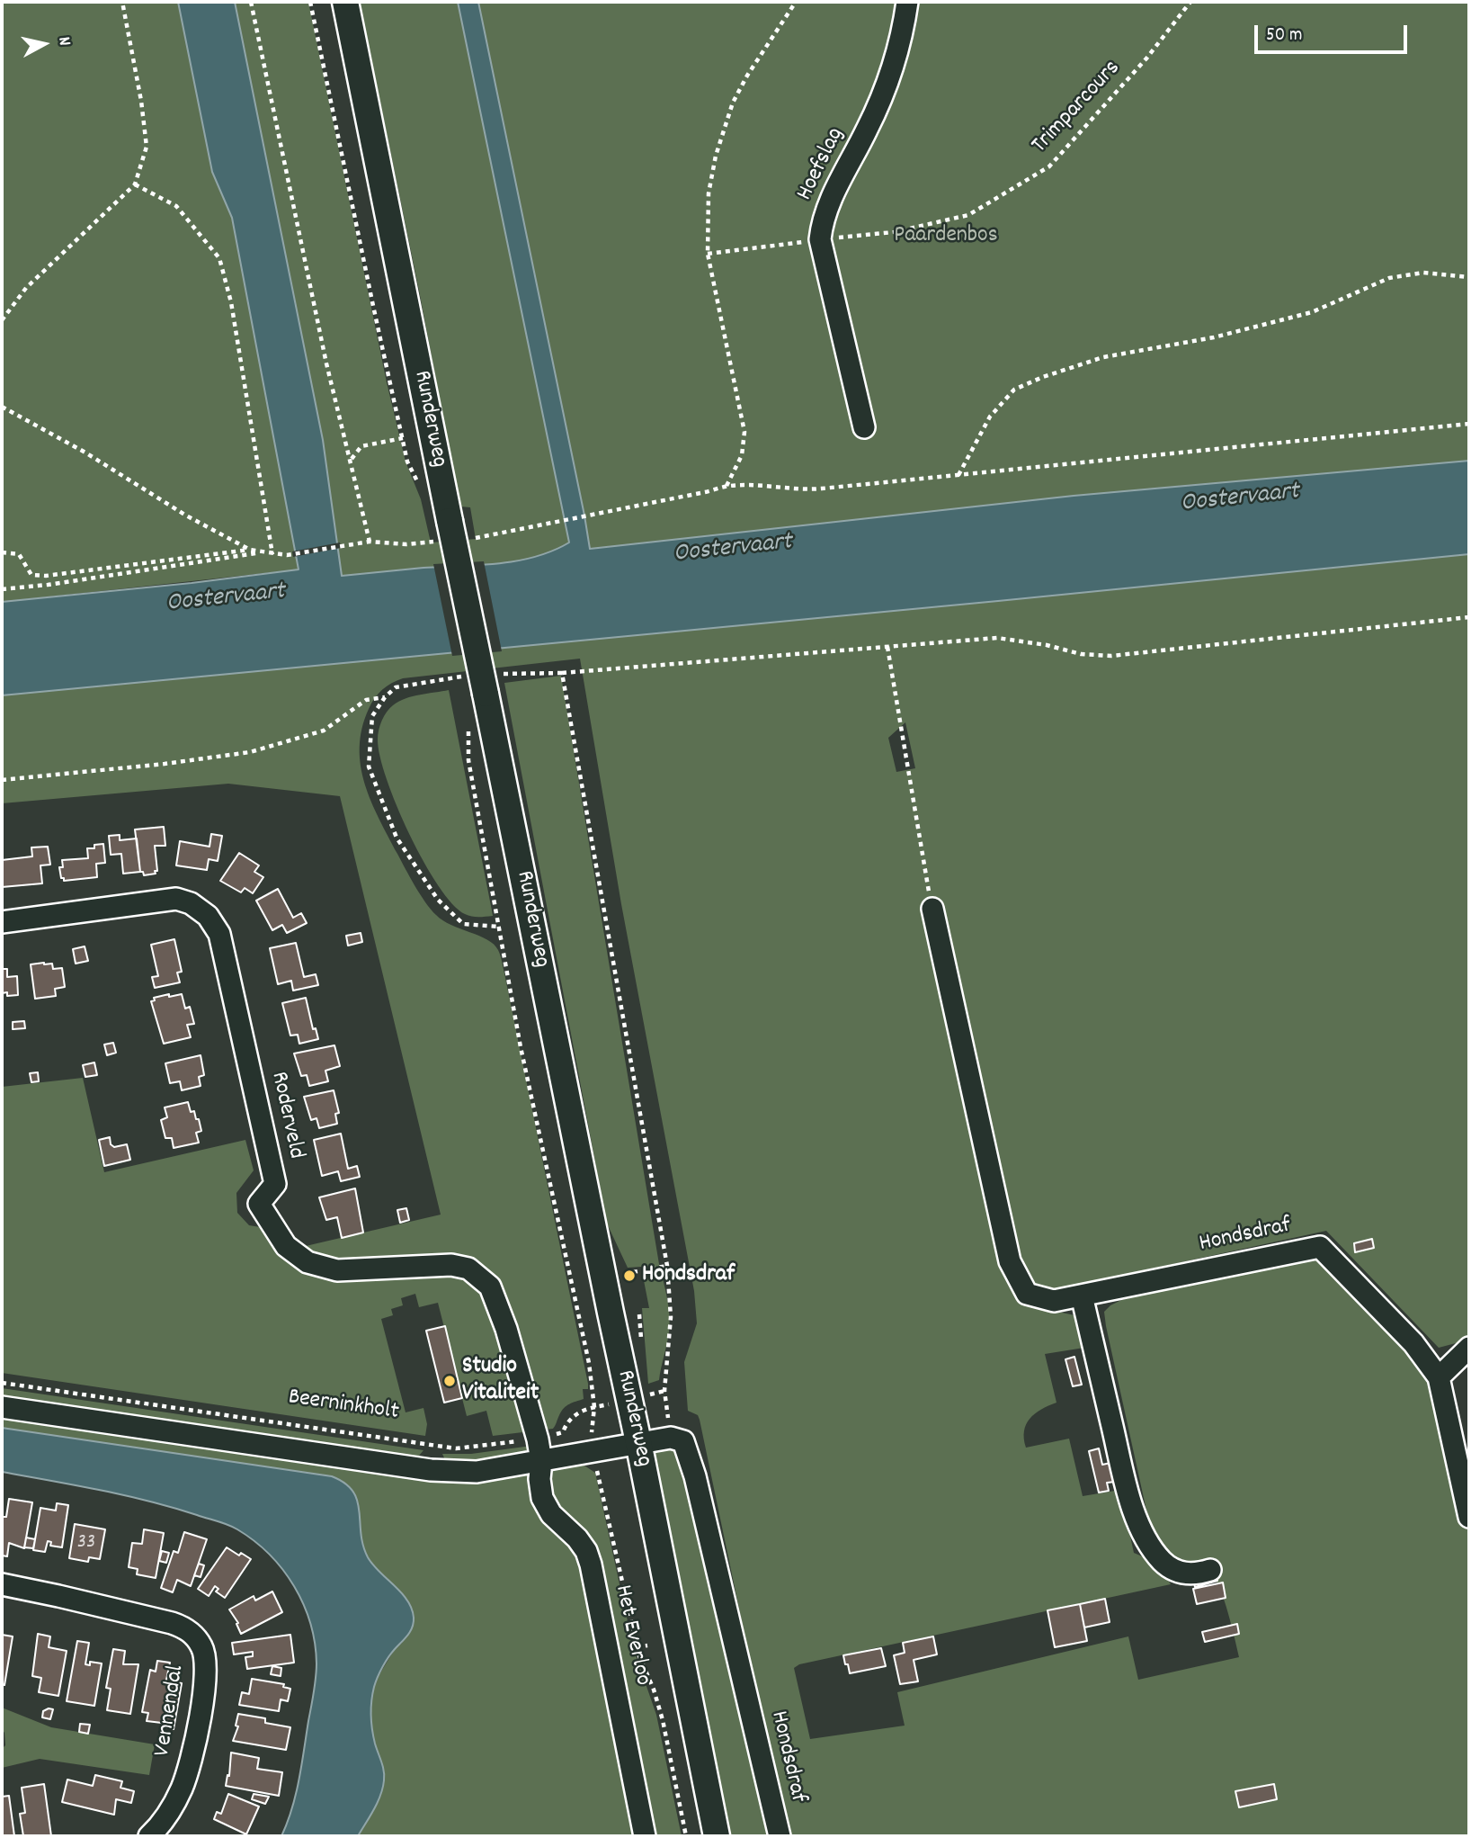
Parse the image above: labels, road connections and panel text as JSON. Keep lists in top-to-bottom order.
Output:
{
  "streets": {
    "street": [
      "Hoefslag",
      "Runderweg",
      "Roderveld",
      "Hondsdraf",
      "Het Everloo",
      "Vennendal"
    ],
    "path": ["Trimparcours", "Beerninkholt"]
  },
  "crossings": [
    ["Trimparcours", "Hoefslag"],
    ["Runderweg", "Hondsdraf"],
    ["Runderweg", "Beerninkholt"],
    ["Roderveld", "Beerninkholt"],
    ["Roderveld", "Het Everloo"]
  ],
  "water": ["Oostervaart"],
  "parks": ["Paardenbos"],
  "places": ["Hondsdraf", "Studio Vitaliteit"],
  "house_numbers": ["33"],
  "scale_bar": "50 m",
  "north": "right"
}
